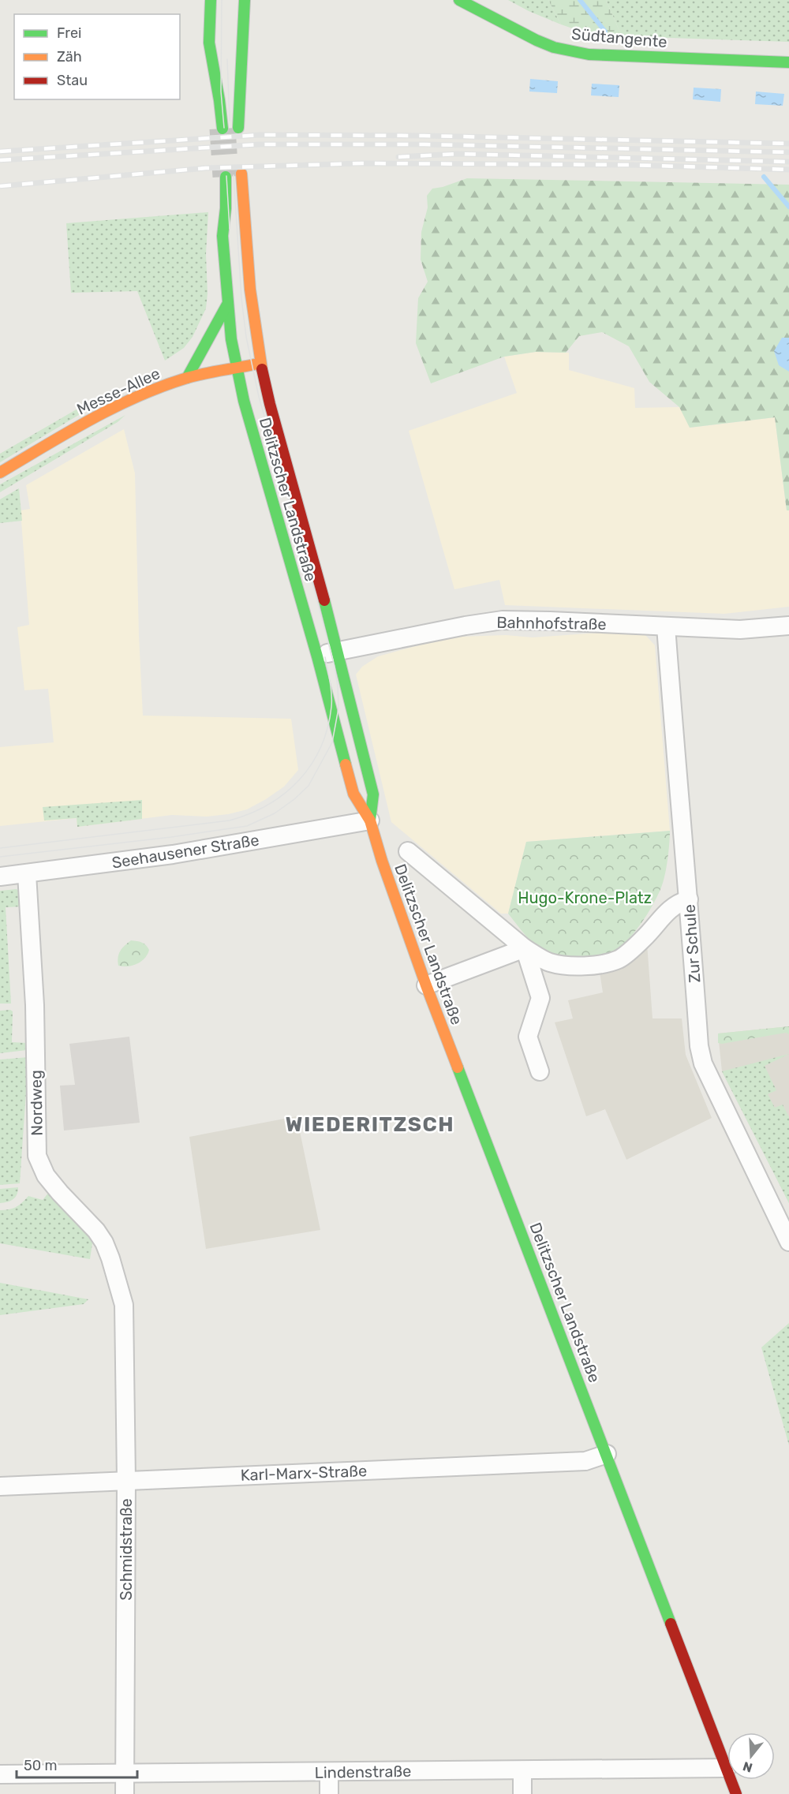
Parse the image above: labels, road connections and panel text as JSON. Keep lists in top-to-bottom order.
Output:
{
  "streets": {
    "street": [
      "Südtangente",
      "Messe-Allee",
      "Delitzscher Landstraße",
      "Bahnhofstraße",
      "Seehausener Straße",
      "Zur Schule",
      "Nordweg",
      "Karl-Marx-Straße",
      "Schmidstraße",
      "Lindenstraße"
    ]
  },
  "crossings": [
    ["Messe-Allee", "Delitzscher Landstraße"],
    ["Delitzscher Landstraße", "Bahnhofstraße"],
    ["Delitzscher Landstraße", "Seehausener Straße"],
    ["Delitzscher Landstraße", "Karl-Marx-Straße"],
    ["Delitzscher Landstraße", "Lindenstraße"],
    ["Bahnhofstraße", "Zur Schule"],
    ["Seehausener Straße", "Nordweg"],
    ["Nordweg", "Schmidstraße"],
    ["Karl-Marx-Straße", "Schmidstraße"],
    ["Schmidstraße", "Lindenstraße"]
  ],
  "districts": ["WIEDERITZSCH"],
  "parks": ["Hugo-Krone-Platz"],
  "legend": ["Frei", "Zäh", "Stau"],
  "scale_bar": "50 m",
  "north": "bottom"
}
